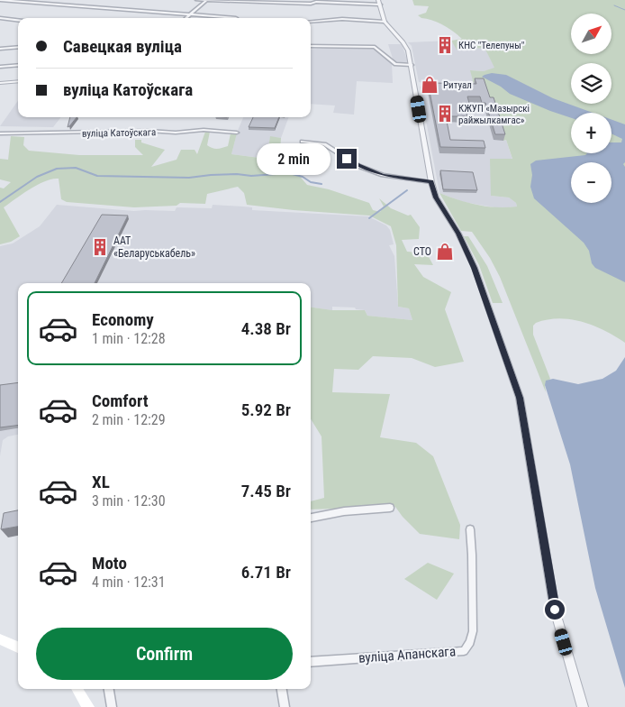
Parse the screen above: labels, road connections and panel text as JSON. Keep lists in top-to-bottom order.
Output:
{
  "streets": {
    "street": ["вуліца Катоўскага", "вуліца Апанскага"]
  },
  "places": {
    "building": ["КНС \"Телепуны\"", "КЖУП «Мазырскі райжылкамгас»", "ААТ «Беларуськабель»"],
    "shop": ["Ритуал", "СТО"]
  },
  "north": "top right",
  "page": {
    "map_buttons": ["+", "−"],
    "banner": ["Савецкая вуліца", "вуліца Катоўскага"],
    "bubble": "2 min",
    "list": [
      {
        "name": "Economy",
        "note": "1 min · 12:28",
        "value": "4.38 Br"
      },
      {
        "name": "Comfort",
        "note": "2 min · 12:29",
        "value": "5.92 Br"
      },
      {
        "name": "XL",
        "note": "3 min · 12:30",
        "value": "7.45 Br"
      },
      {
        "name": "Moto",
        "note": "4 min · 12:31",
        "value": "6.71 Br"
      }
    ],
    "buttons": "Confirm"
  }
}
